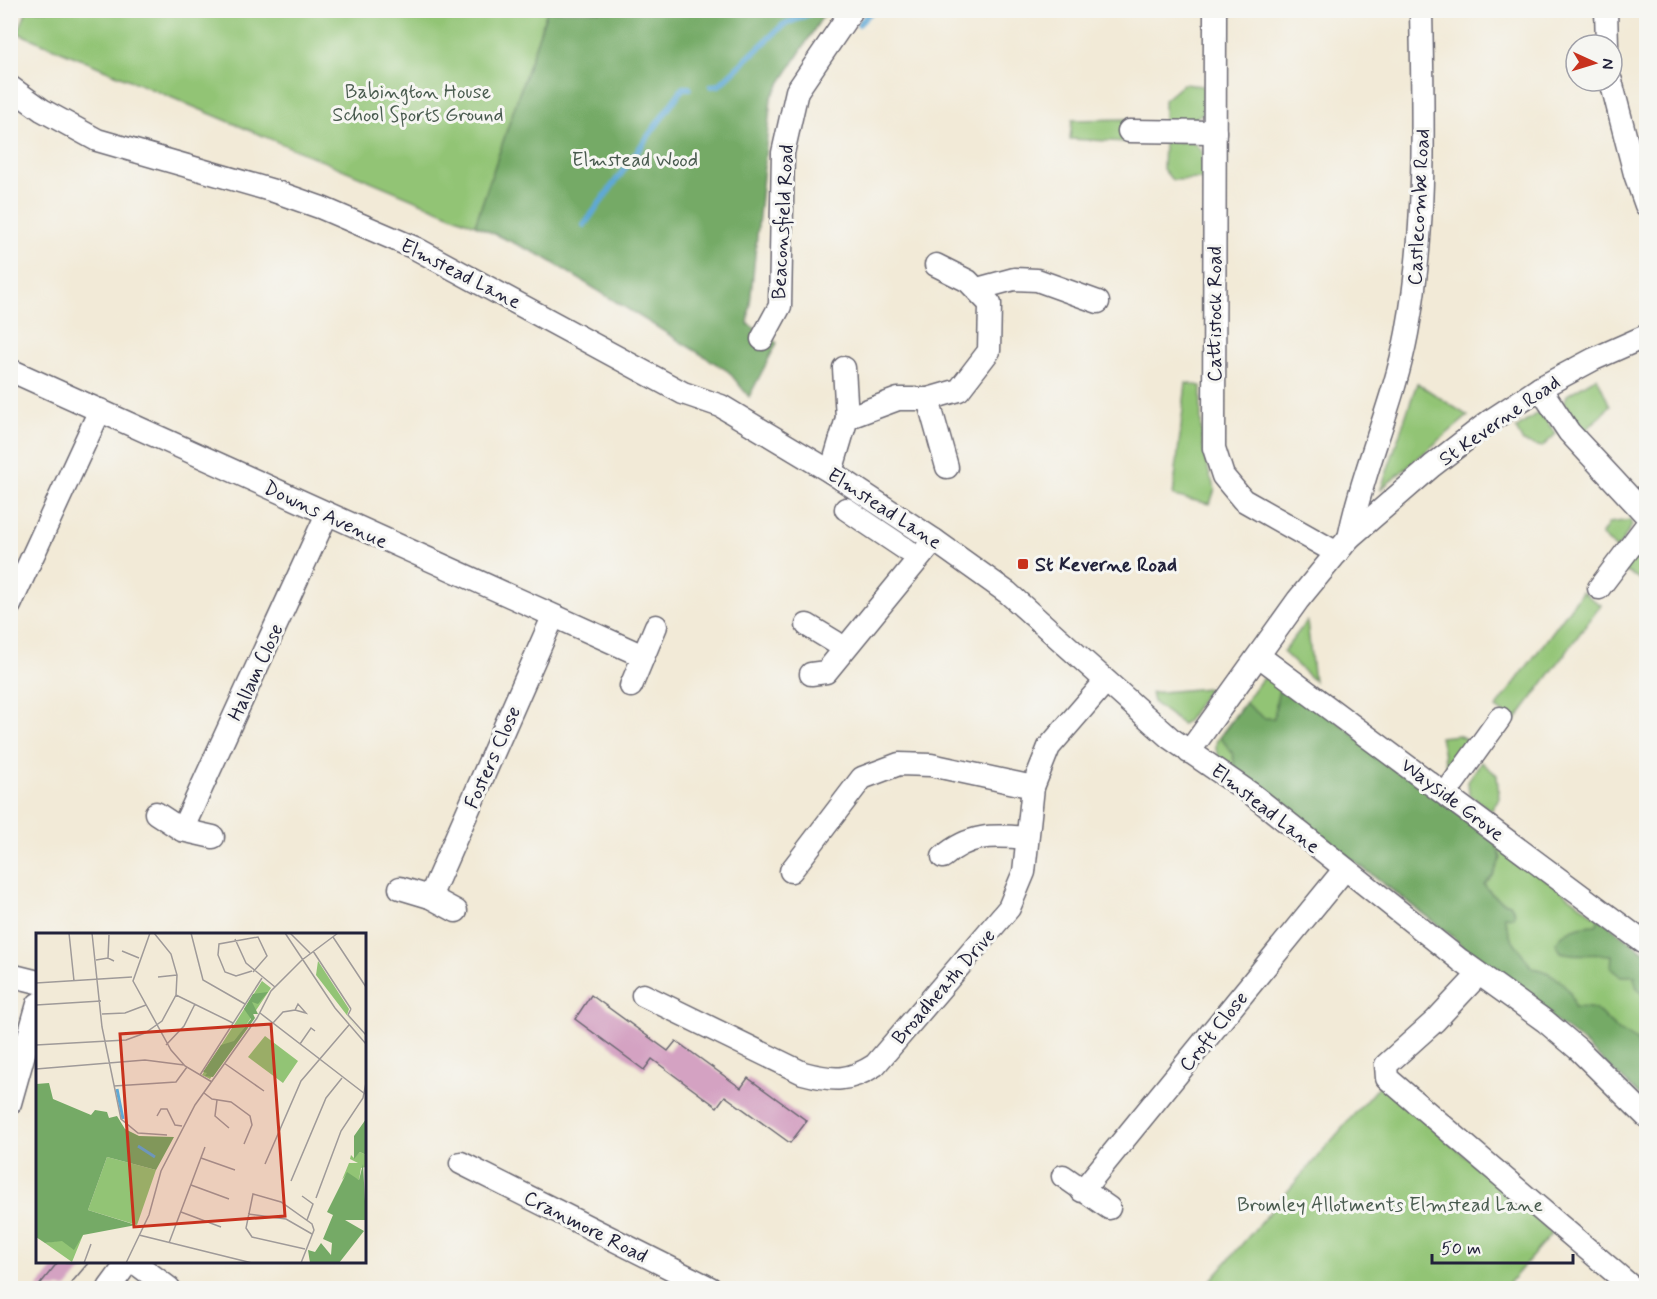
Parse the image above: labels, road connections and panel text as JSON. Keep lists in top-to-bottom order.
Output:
{
  "streets": {
    "street": [
      "Castlecombe Road",
      "Beaconsfield Road",
      "Elmstead Lane",
      "Cattistock Road",
      "St Keverne Road",
      "Downs Avenue",
      "Hallam Close",
      "Fosters Close",
      "Wayside Grove",
      "Broadheath Drive",
      "Croft Close",
      "Cranmore Road"
    ]
  },
  "crossings": [
    ["Castlecombe Road", "Cattistock Road"],
    ["Castlecombe Road", "St Keverne Road"],
    ["Elmstead Lane", "St Keverne Road"],
    ["Elmstead Lane", "Broadheath Drive"],
    ["Elmstead Lane", "Croft Close"],
    ["Cattistock Road", "St Keverne Road"],
    ["St Keverne Road", "Wayside Grove"],
    ["Downs Avenue", "Hallam Close"],
    ["Downs Avenue", "Fosters Close"]
  ],
  "parks": ["Babington House School Sports Ground", "Elmstead Wood", "Bromley Allotments Elmstead Lane"],
  "places": {
    "transit": ["St Keverne Road"]
  },
  "scale_bar": "50 m",
  "north": "right"
}
